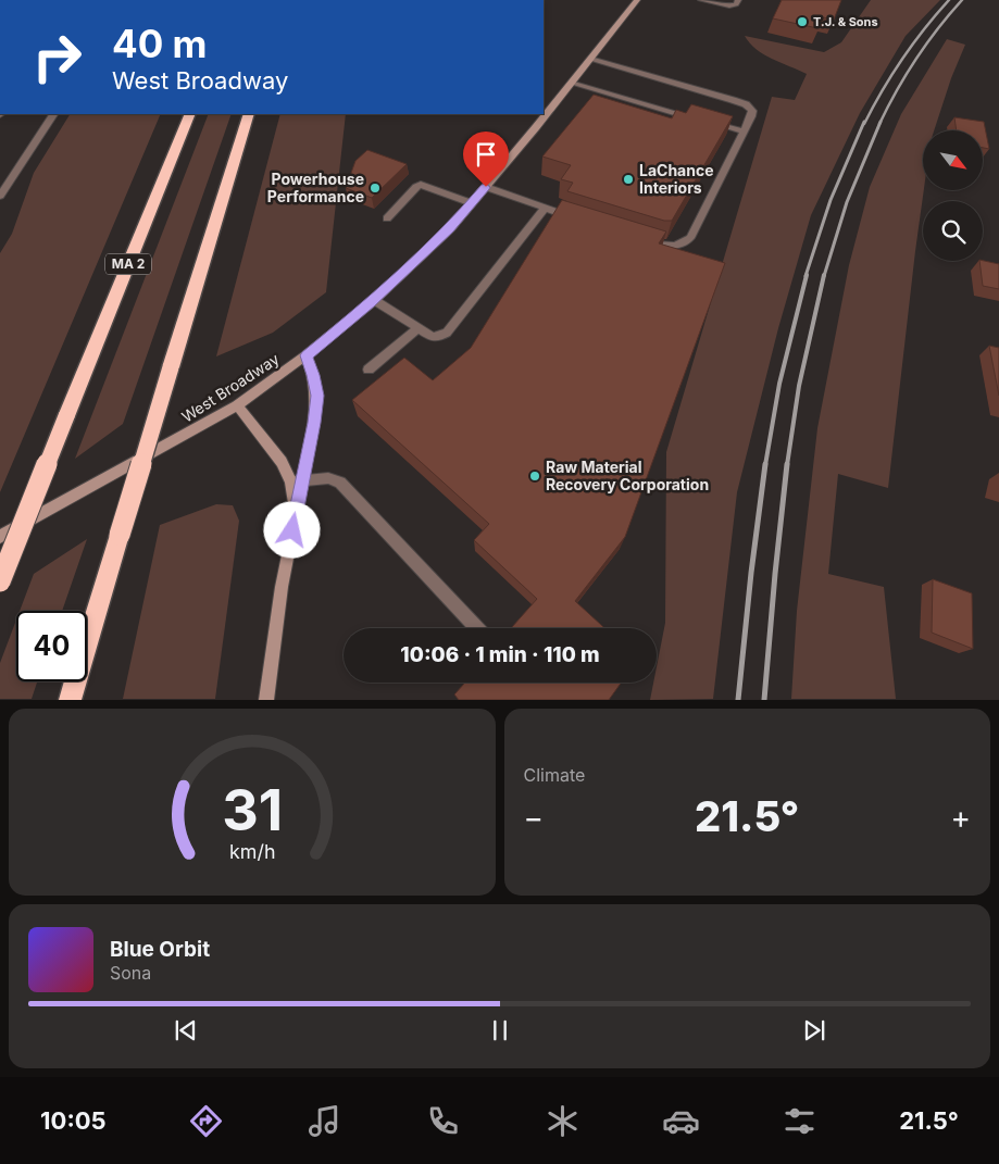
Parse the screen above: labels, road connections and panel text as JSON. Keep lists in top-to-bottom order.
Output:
{
  "streets": {
    "highway": ["MA 2"],
    "main road": ["West Broadway"]
  },
  "places": [
    "T.J. & Sons",
    "LaChance Interiors",
    "Powerhouse Performance",
    "Raw Material Recovery Corporation"
  ],
  "north": "bottom right",
  "page": {
    "turn": ["40 m", "West Broadway"],
    "limit": "40",
    "trip": "10:06 · 1 min · 110 m",
    "tile": "Climate",
    "heat": ["−", "21.5°", "+"],
    "song": ["Blue Orbit", "Sona"],
    "tabs": ["10:05", "21.5°"],
    "gauge": ["31", "km/h"]
  }
}
